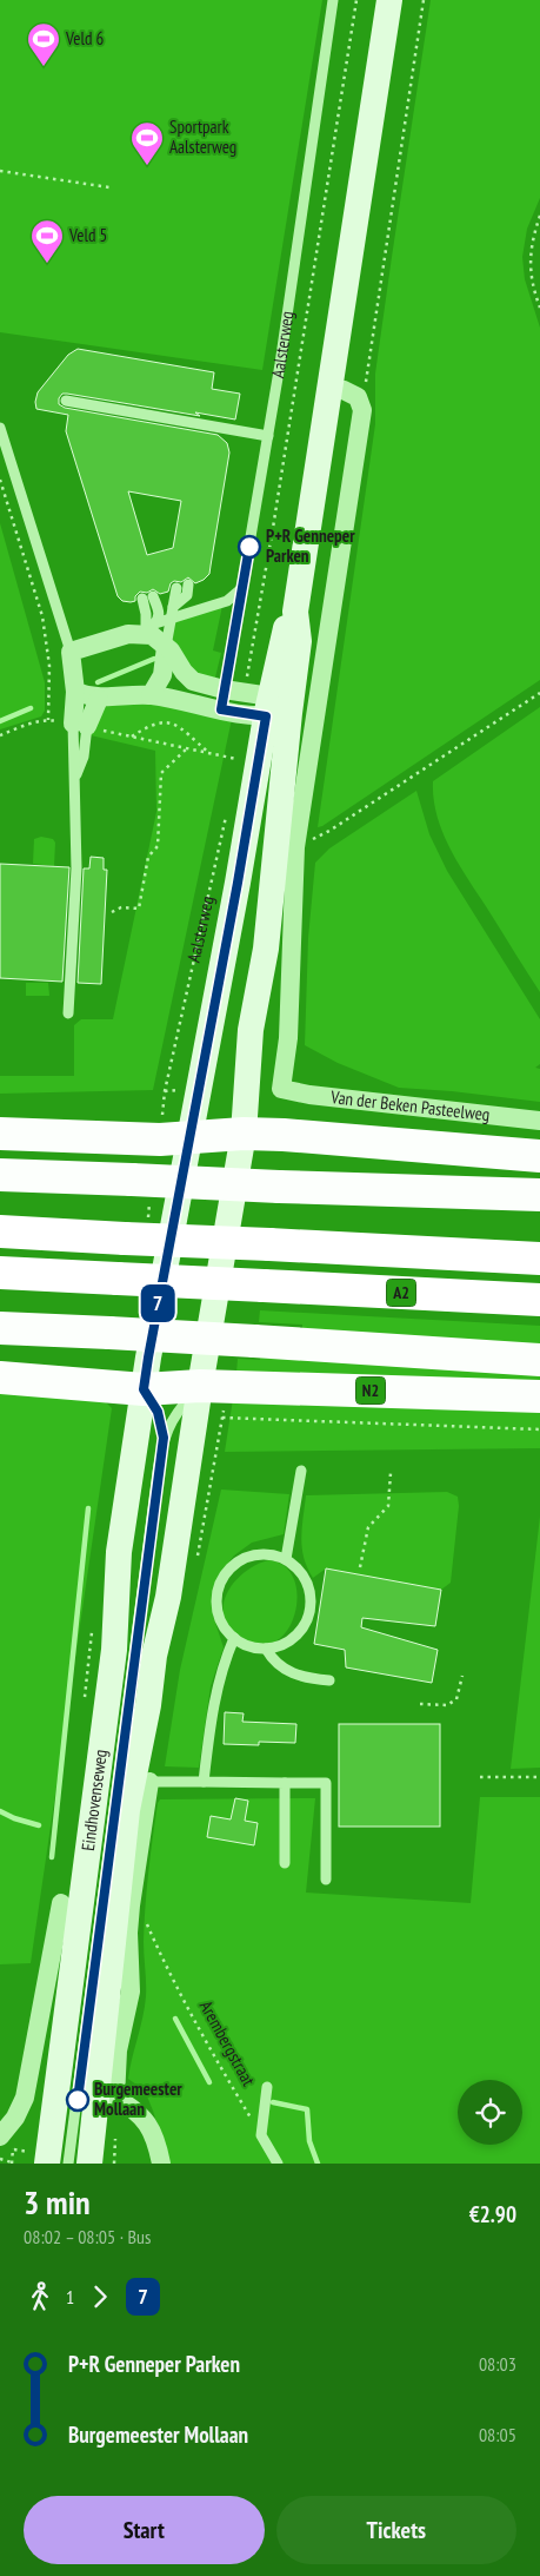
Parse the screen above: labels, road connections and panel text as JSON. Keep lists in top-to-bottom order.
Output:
{
  "streets": {
    "highway": ["A2", "N2"],
    "main road": ["Aalsterweg", "Eindhovenseweg"],
    "street": ["Van der Beken Pasteelweg"],
    "lane": ["Arembergstraat"]
  },
  "crossings": [
    ["Aalsterweg", "Van der Beken Pasteelweg"],
    ["Aalsterweg", "N2"],
    ["Aalsterweg", "Eindhovenseweg"]
  ],
  "places": {
    "sports": ["Veld 6", "Sportpark Aalsterweg", "Veld 5"],
    "other": ["P+R Genneper Parken", "Burgemeester Mollaan"]
  },
  "lines": ["bus line 7"],
  "page": {
    "on_map": "7",
    "heading": ["3 min", "08:02 – 08:05 · Bus", "€2.90"],
    "legs": ["1", "7"],
    "list": [
      {
        "name": "P+R Genneper Parken",
        "value": "08:03"
      },
      {
        "name": "Burgemeester Mollaan",
        "value": "08:05"
      }
    ],
    "buttons": ["Start", "Tickets"]
  }
}
